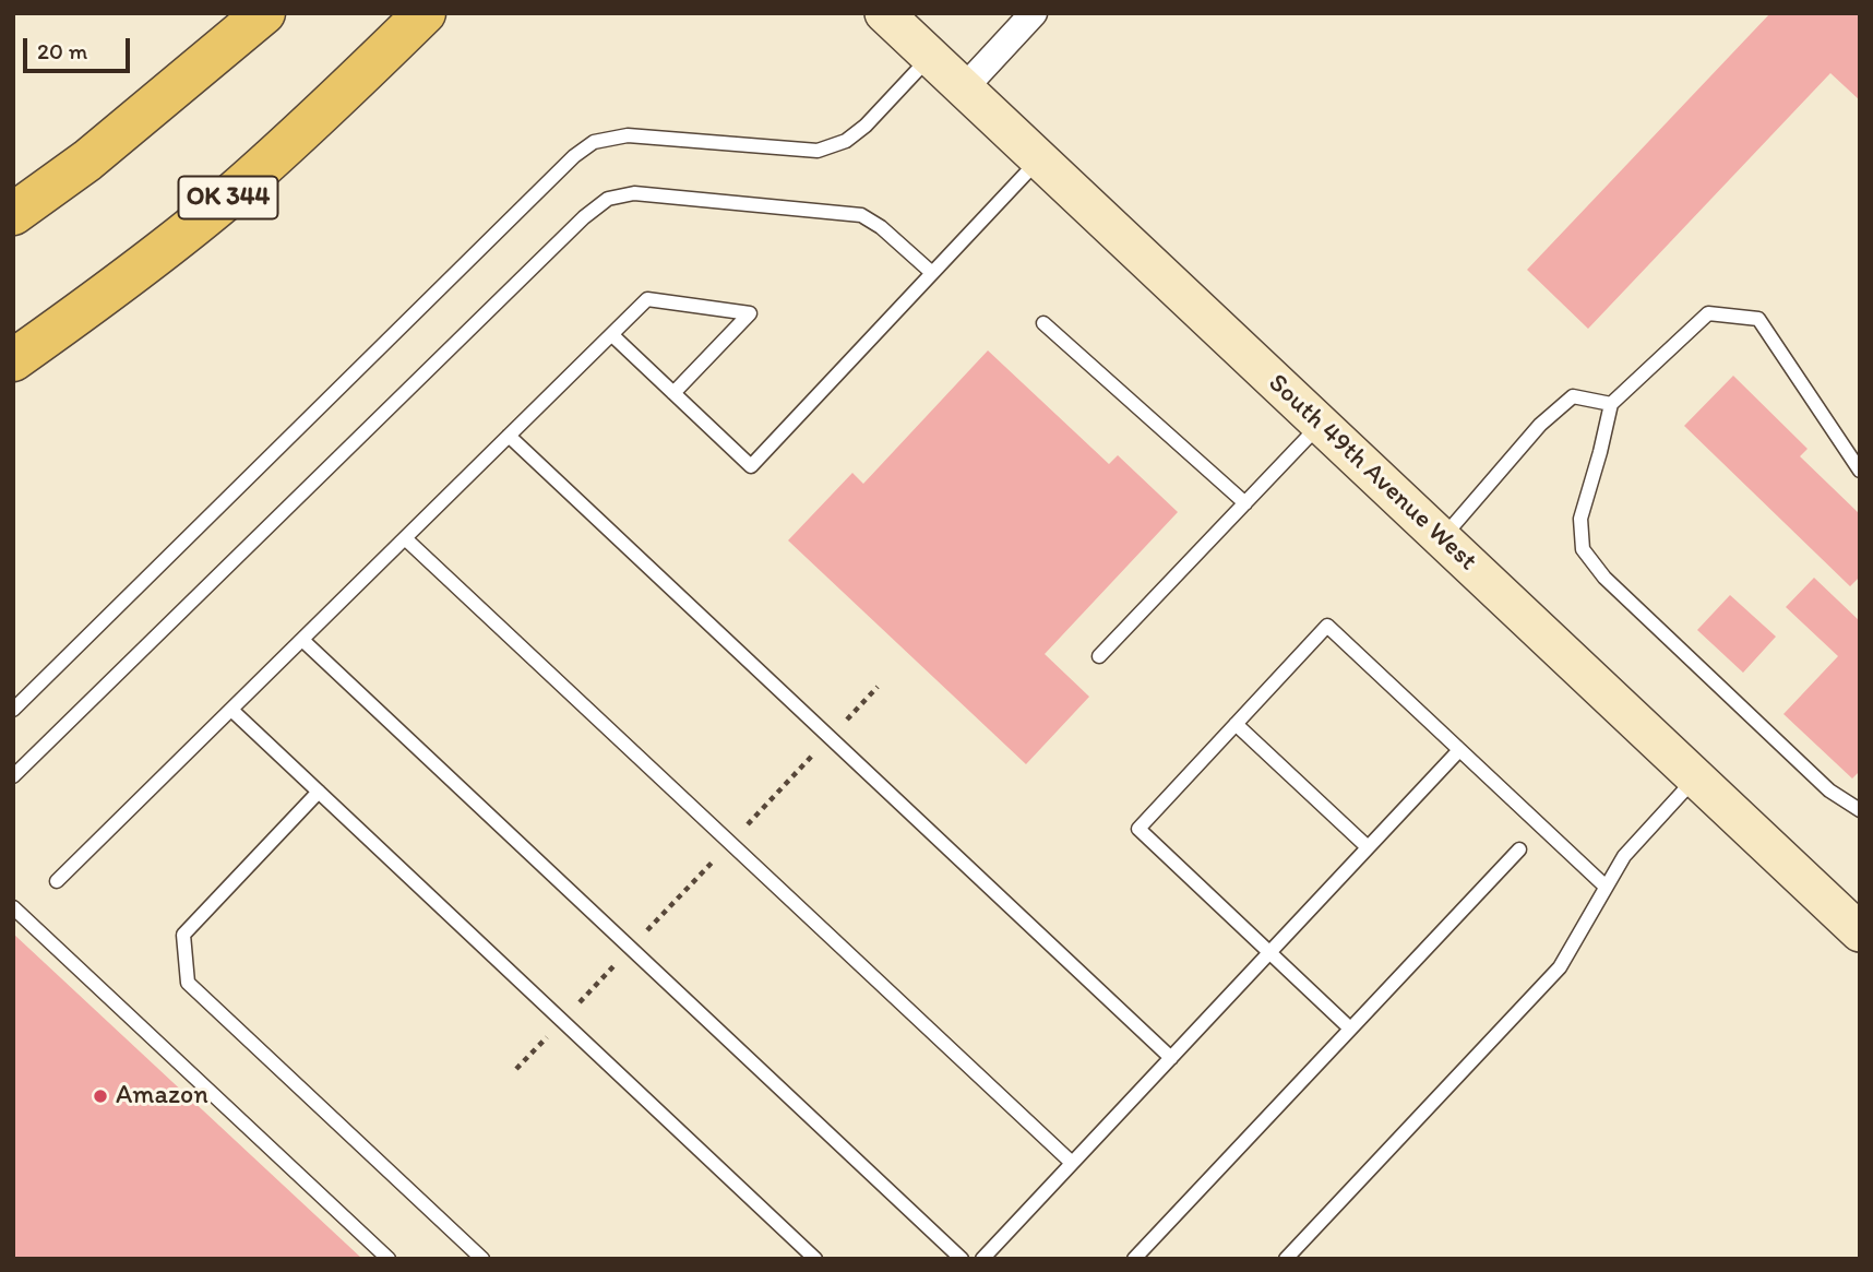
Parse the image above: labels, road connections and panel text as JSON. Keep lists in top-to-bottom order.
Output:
{
  "streets": {
    "highway": ["OK 344"],
    "street": ["South 49th Avenue West"]
  },
  "places": ["Amazon"],
  "scale_bar": "20 m"
}
